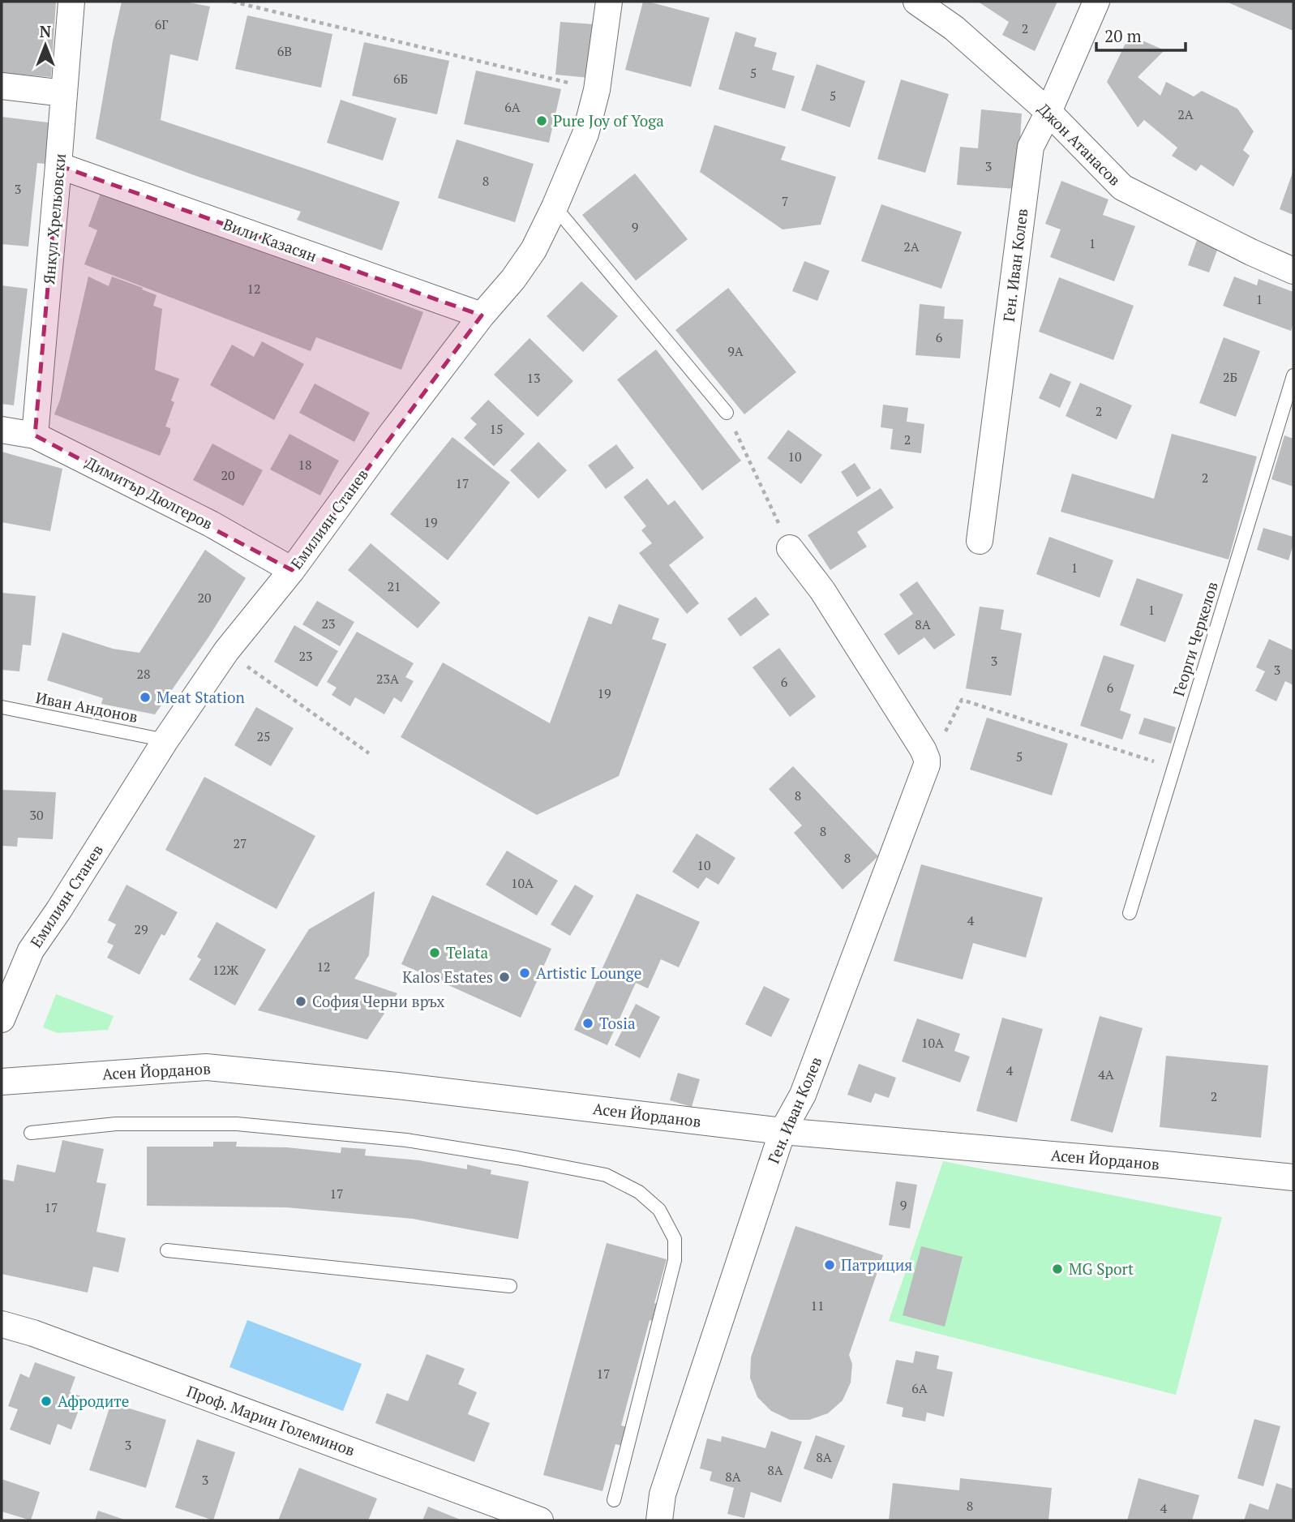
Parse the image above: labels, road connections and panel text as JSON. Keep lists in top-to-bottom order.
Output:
{
  "streets": {
    "street": [
      "Джон Атанасов",
      "Янкул Хрельовски",
      "Вили Казасян",
      "Ген. Иван Колев",
      "Димитър Дюлгеров",
      "Емилиян Станев",
      "Асен Йорданов",
      "Проф. Марин Големинов"
    ],
    "lane": ["Георги Черкелов", "Иван Андонов"]
  },
  "crossings": [
    ["Джон Атанасов", "Ген. Иван Колев"],
    ["Янкул Хрельовски", "Вили Казасян"],
    ["Янкул Хрельовски", "Димитър Дюлгеров"],
    ["Вили Казасян", "Емилиян Станев"],
    ["Ген. Иван Колев", "Асен Йорданов"],
    ["Димитър Дюлгеров", "Емилиян Станев"],
    ["Емилиян Станев", "Иван Андонов"]
  ],
  "places": [
    "Pure Joy of Yoga",
    "Meat Station",
    "Telata",
    "Artistic Lounge",
    "Kalos Estates",
    "София Черни връх",
    "Tosia",
    "Патриция",
    "MG Sport",
    "Афродите"
  ],
  "house_numbers": [
    "6Г",
    "2",
    "6В",
    "5",
    "6Б",
    "5",
    "6А",
    "2А",
    "3",
    "8",
    "3",
    "7",
    "9",
    "1",
    "2А",
    "12",
    "1",
    "6",
    "9А",
    "2Б",
    "13",
    "2",
    "15",
    "2",
    "10",
    "18",
    "20",
    "2",
    "17",
    "19",
    "1",
    "21",
    "20",
    "1",
    "23",
    "8А",
    "23",
    "3",
    "3",
    "28",
    "23А",
    "6",
    "6",
    "19",
    "25",
    "5",
    "8",
    "30",
    "8",
    "27",
    "8",
    "10",
    "10А",
    "4",
    "29",
    "12",
    "12Ж",
    "10А",
    "4",
    "4А",
    "2",
    "17",
    "9",
    "17",
    "11",
    "17",
    "6А",
    "3",
    "8А",
    "8А",
    "8А",
    "3",
    "8",
    "4"
  ],
  "scale_bar": "20 m",
  "north": "top"
}
